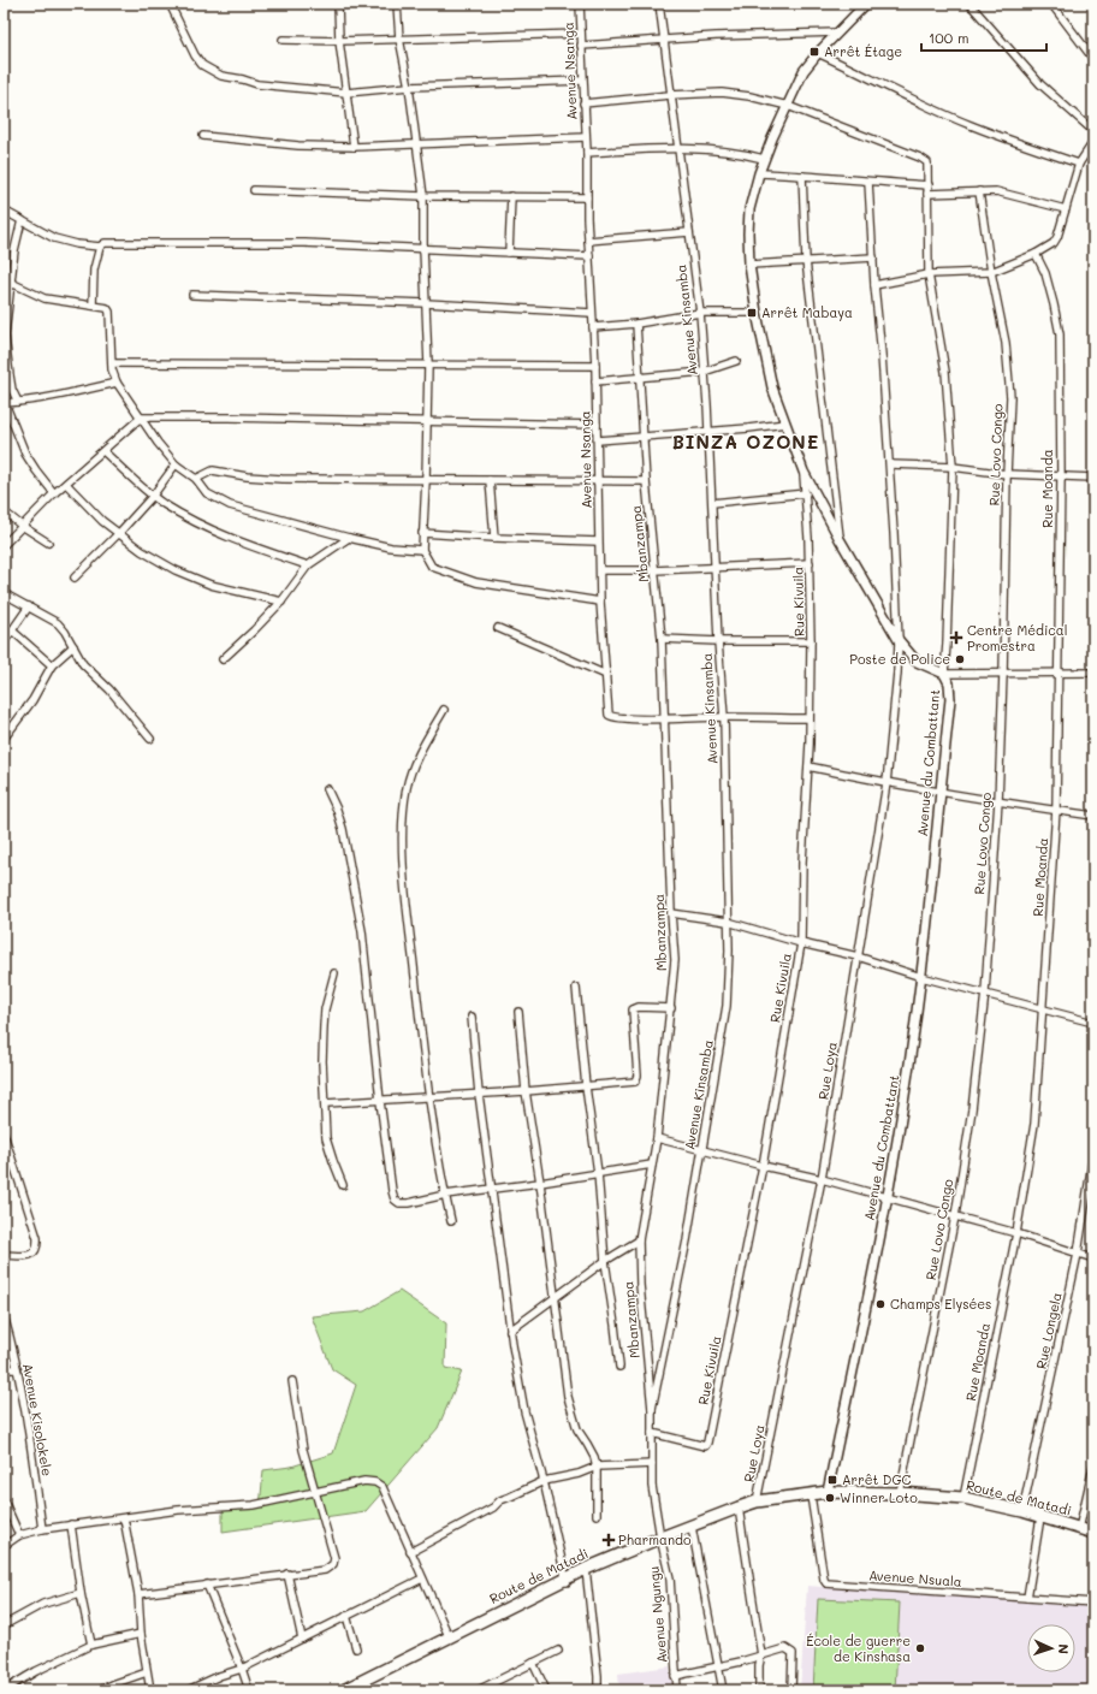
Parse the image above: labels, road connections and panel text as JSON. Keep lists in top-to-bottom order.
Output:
{
  "streets": {
    "main road": ["Route de Matadi"],
    "street": [
      "Avenue Nsanga",
      "Avenue Kinsamba",
      "Rue Lovo Congo",
      "Rue Moanda",
      "Mbanzampa",
      "Rue Kivuila",
      "Avenue du Combattant",
      "Rue Loya",
      "Rue Longela",
      "Avenue Kisolokele",
      "Avenue Nsuala",
      "Avenue Ngungu"
    ]
  },
  "crossings": [
    ["Avenue Nsanga", "Avenue Kinsamba"],
    ["Avenue Nsanga", "Mbanzampa"],
    ["Avenue Nsanga", "Rue Kivuila"],
    ["Avenue Kinsamba", "Mbanzampa"],
    ["Rue Lovo Congo", "Route de Matadi"],
    ["Rue Moanda", "Route de Matadi"],
    ["Mbanzampa", "Rue Kivuila"],
    ["Mbanzampa", "Route de Matadi"],
    ["Mbanzampa", "Avenue Ngungu"],
    ["Rue Kivuila", "Avenue du Combattant"],
    ["Avenue du Combattant", "Rue Loya"],
    ["Avenue du Combattant", "Route de Matadi"],
    ["Rue Loya", "Route de Matadi"],
    ["Rue Longela", "Route de Matadi"],
    ["Route de Matadi", "Avenue Nsuala"],
    ["Route de Matadi", "Avenue Ngungu"]
  ],
  "districts": ["BINZA OZONE"],
  "places": {
    "transit": ["Arrêt Étage", "Arrêt Mabaya", "Arrêt DGC"],
    "health": ["Centre Médical Promestra", "Pharmando"],
    "other": [
      "Poste de Police",
      "Champs Elysées",
      "Winner Loto",
      "École de guerre de Kinshasa"
    ]
  },
  "scale_bar": "100 m",
  "north": "right"
}
